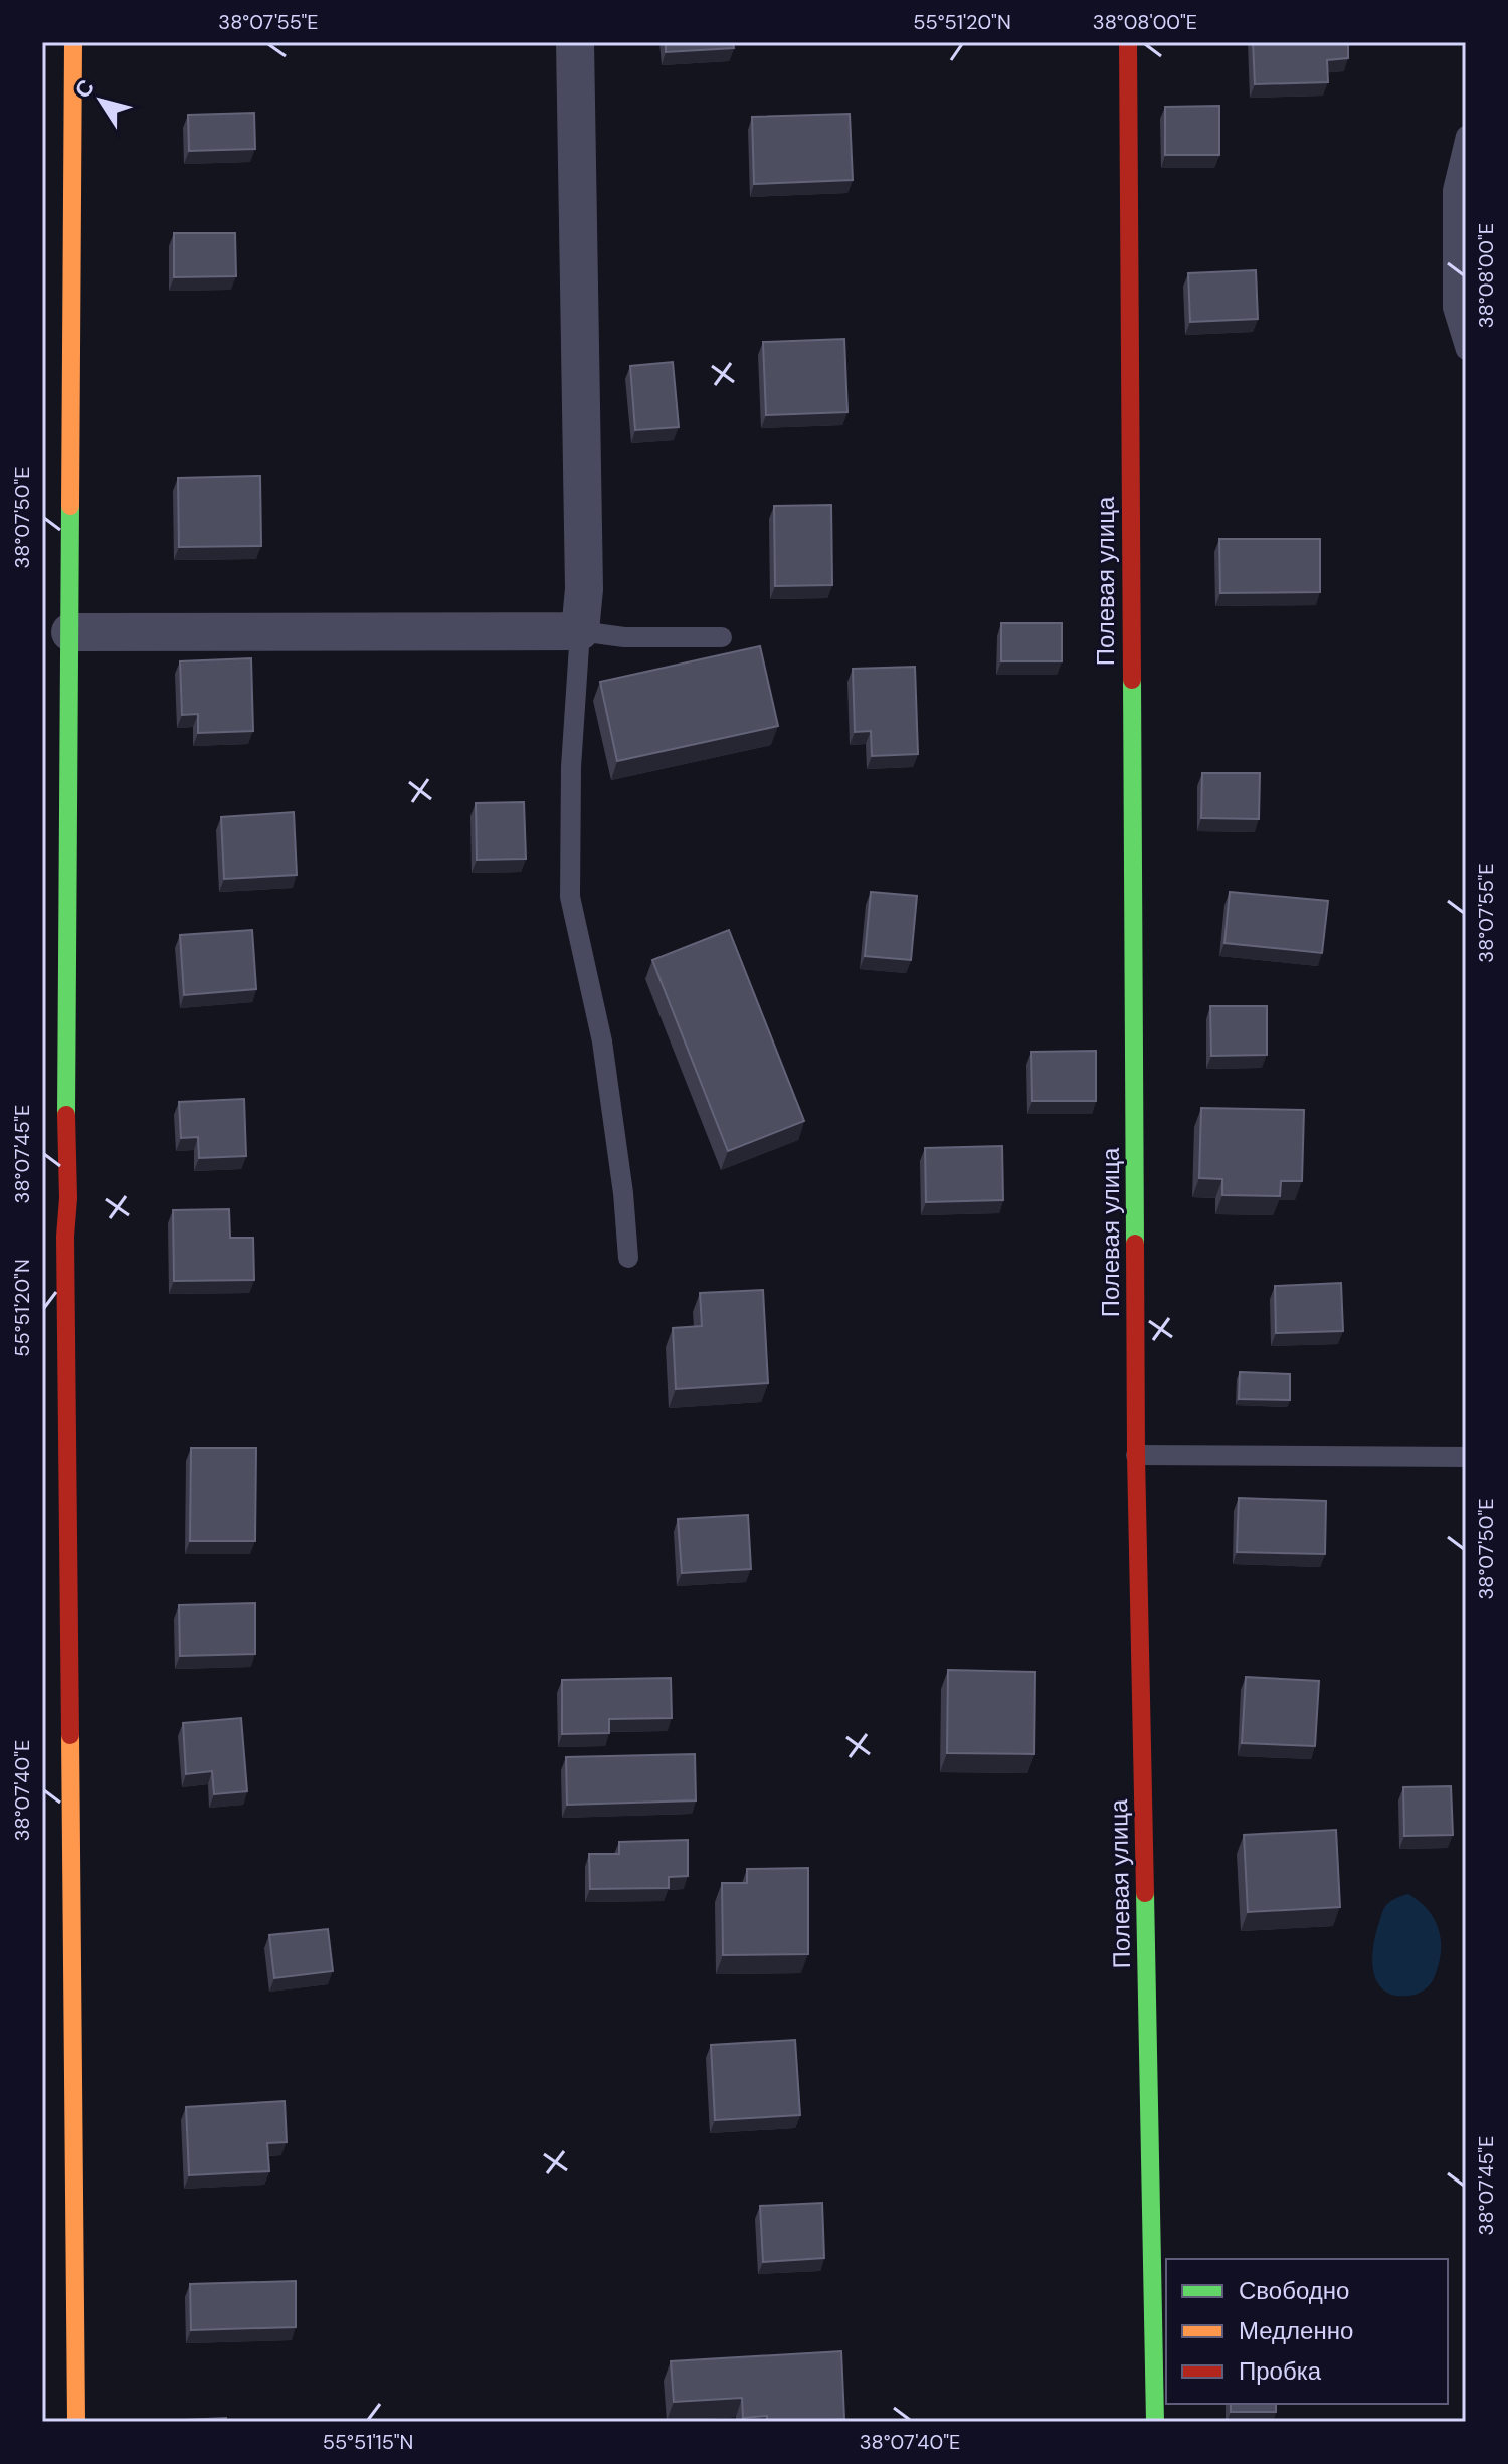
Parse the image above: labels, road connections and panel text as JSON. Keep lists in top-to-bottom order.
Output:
{
  "streets": {
    "main road": ["Полевая улица"]
  },
  "legend": ["Свободно", "Медленно", "Пробка"],
  "north": "top left",
  "coordinates": [
    "38°07'55\"E",
    "55°51'20\"N",
    "38°08'00\"E",
    "38°07'50\"E",
    "38°07'45\"E",
    "38°07'40\"E",
    "55°51'15\"N"
  ]
}
